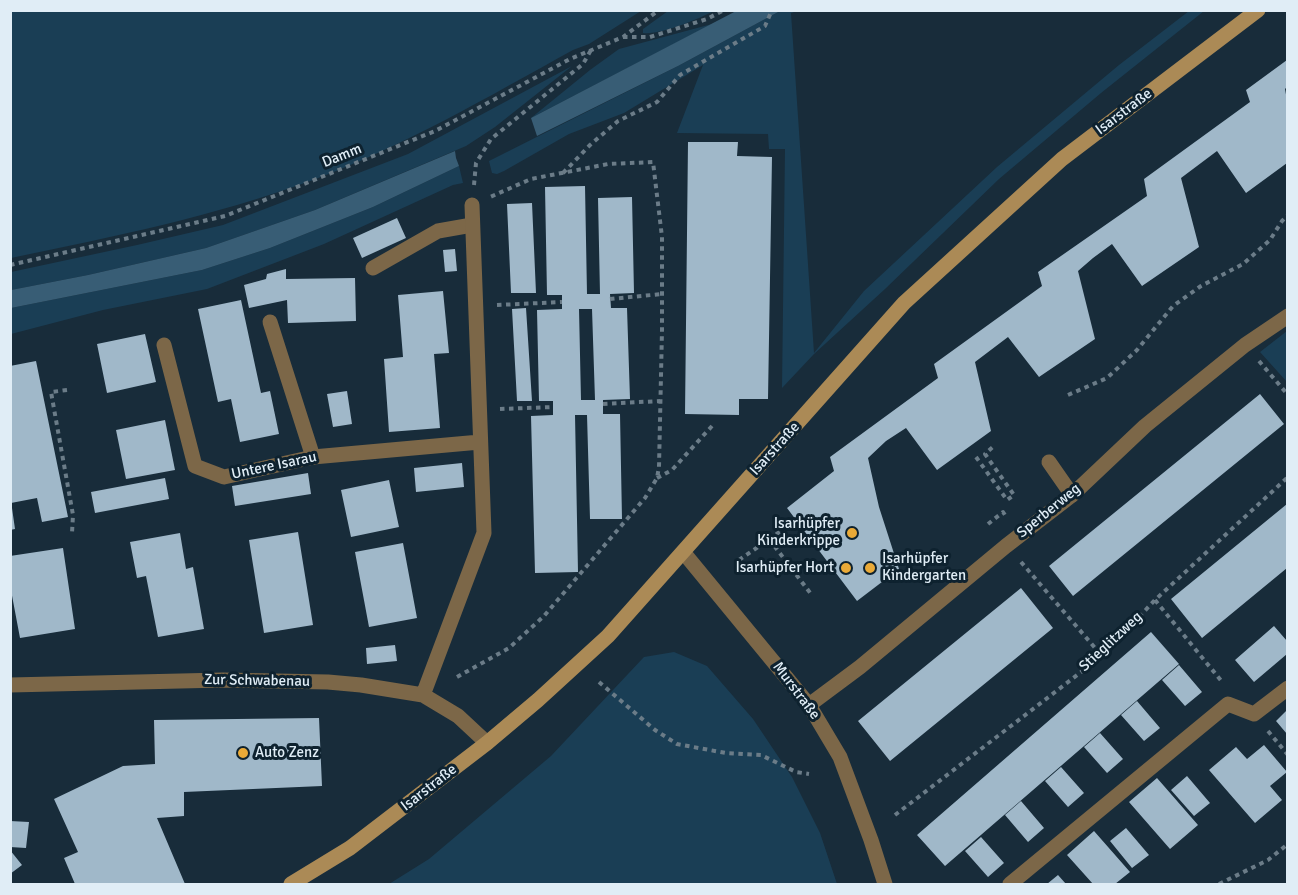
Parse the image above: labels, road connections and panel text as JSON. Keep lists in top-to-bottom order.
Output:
{
  "streets": {
    "main road": ["Isarstraße"],
    "street": [
      "Untere Isarau",
      "Sperberweg",
      "Zur Schwabenau",
      "Murstraße"
    ],
    "path": ["Damm", "Stieglitzweg"]
  },
  "crossings": [
    ["Isarstraße", "Zur Schwabenau"],
    ["Isarstraße", "Murstraße"],
    ["Sperberweg", "Murstraße"]
  ],
  "places": [
    "Isarhüpfer Kinderkrippe",
    "Isarhüpfer Hort",
    "Isarhüpfer Kindergarten",
    "Auto Zenz"
  ]
}
